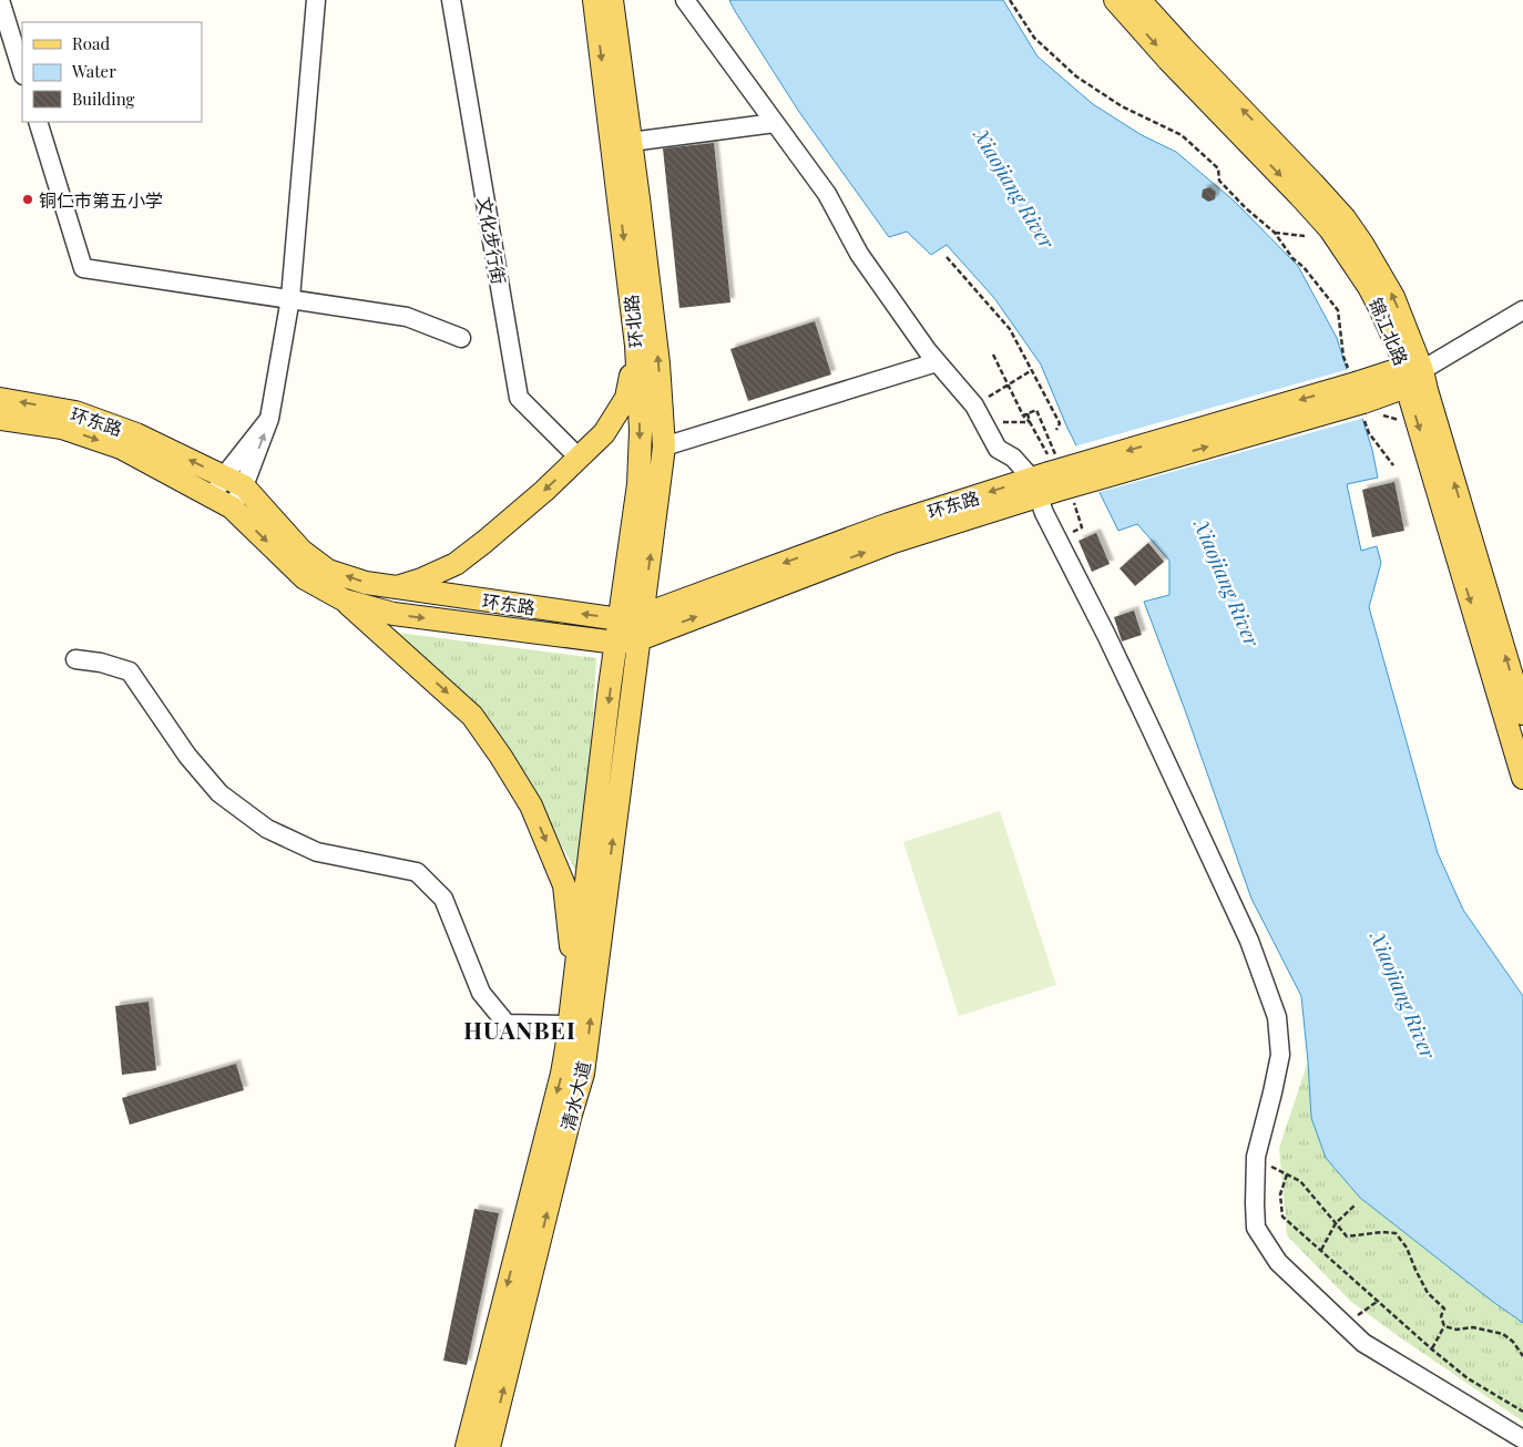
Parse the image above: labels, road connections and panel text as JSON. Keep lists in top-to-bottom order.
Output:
{
  "streets": {
    "main road": [
      "环北路",
      "锦江北路",
      "环东路",
      "清水大道"
    ],
    "street": ["文化步行街"]
  },
  "crossings": [
    ["环北路", "环东路"],
    ["环北路", "清水大道"],
    ["环东路", "清水大道"]
  ],
  "districts": ["HUANBEI"],
  "water": ["Xiaojiang River"],
  "places": ["铜仁市第五小学"],
  "legend": ["Road", "Water", "Building"]
}
